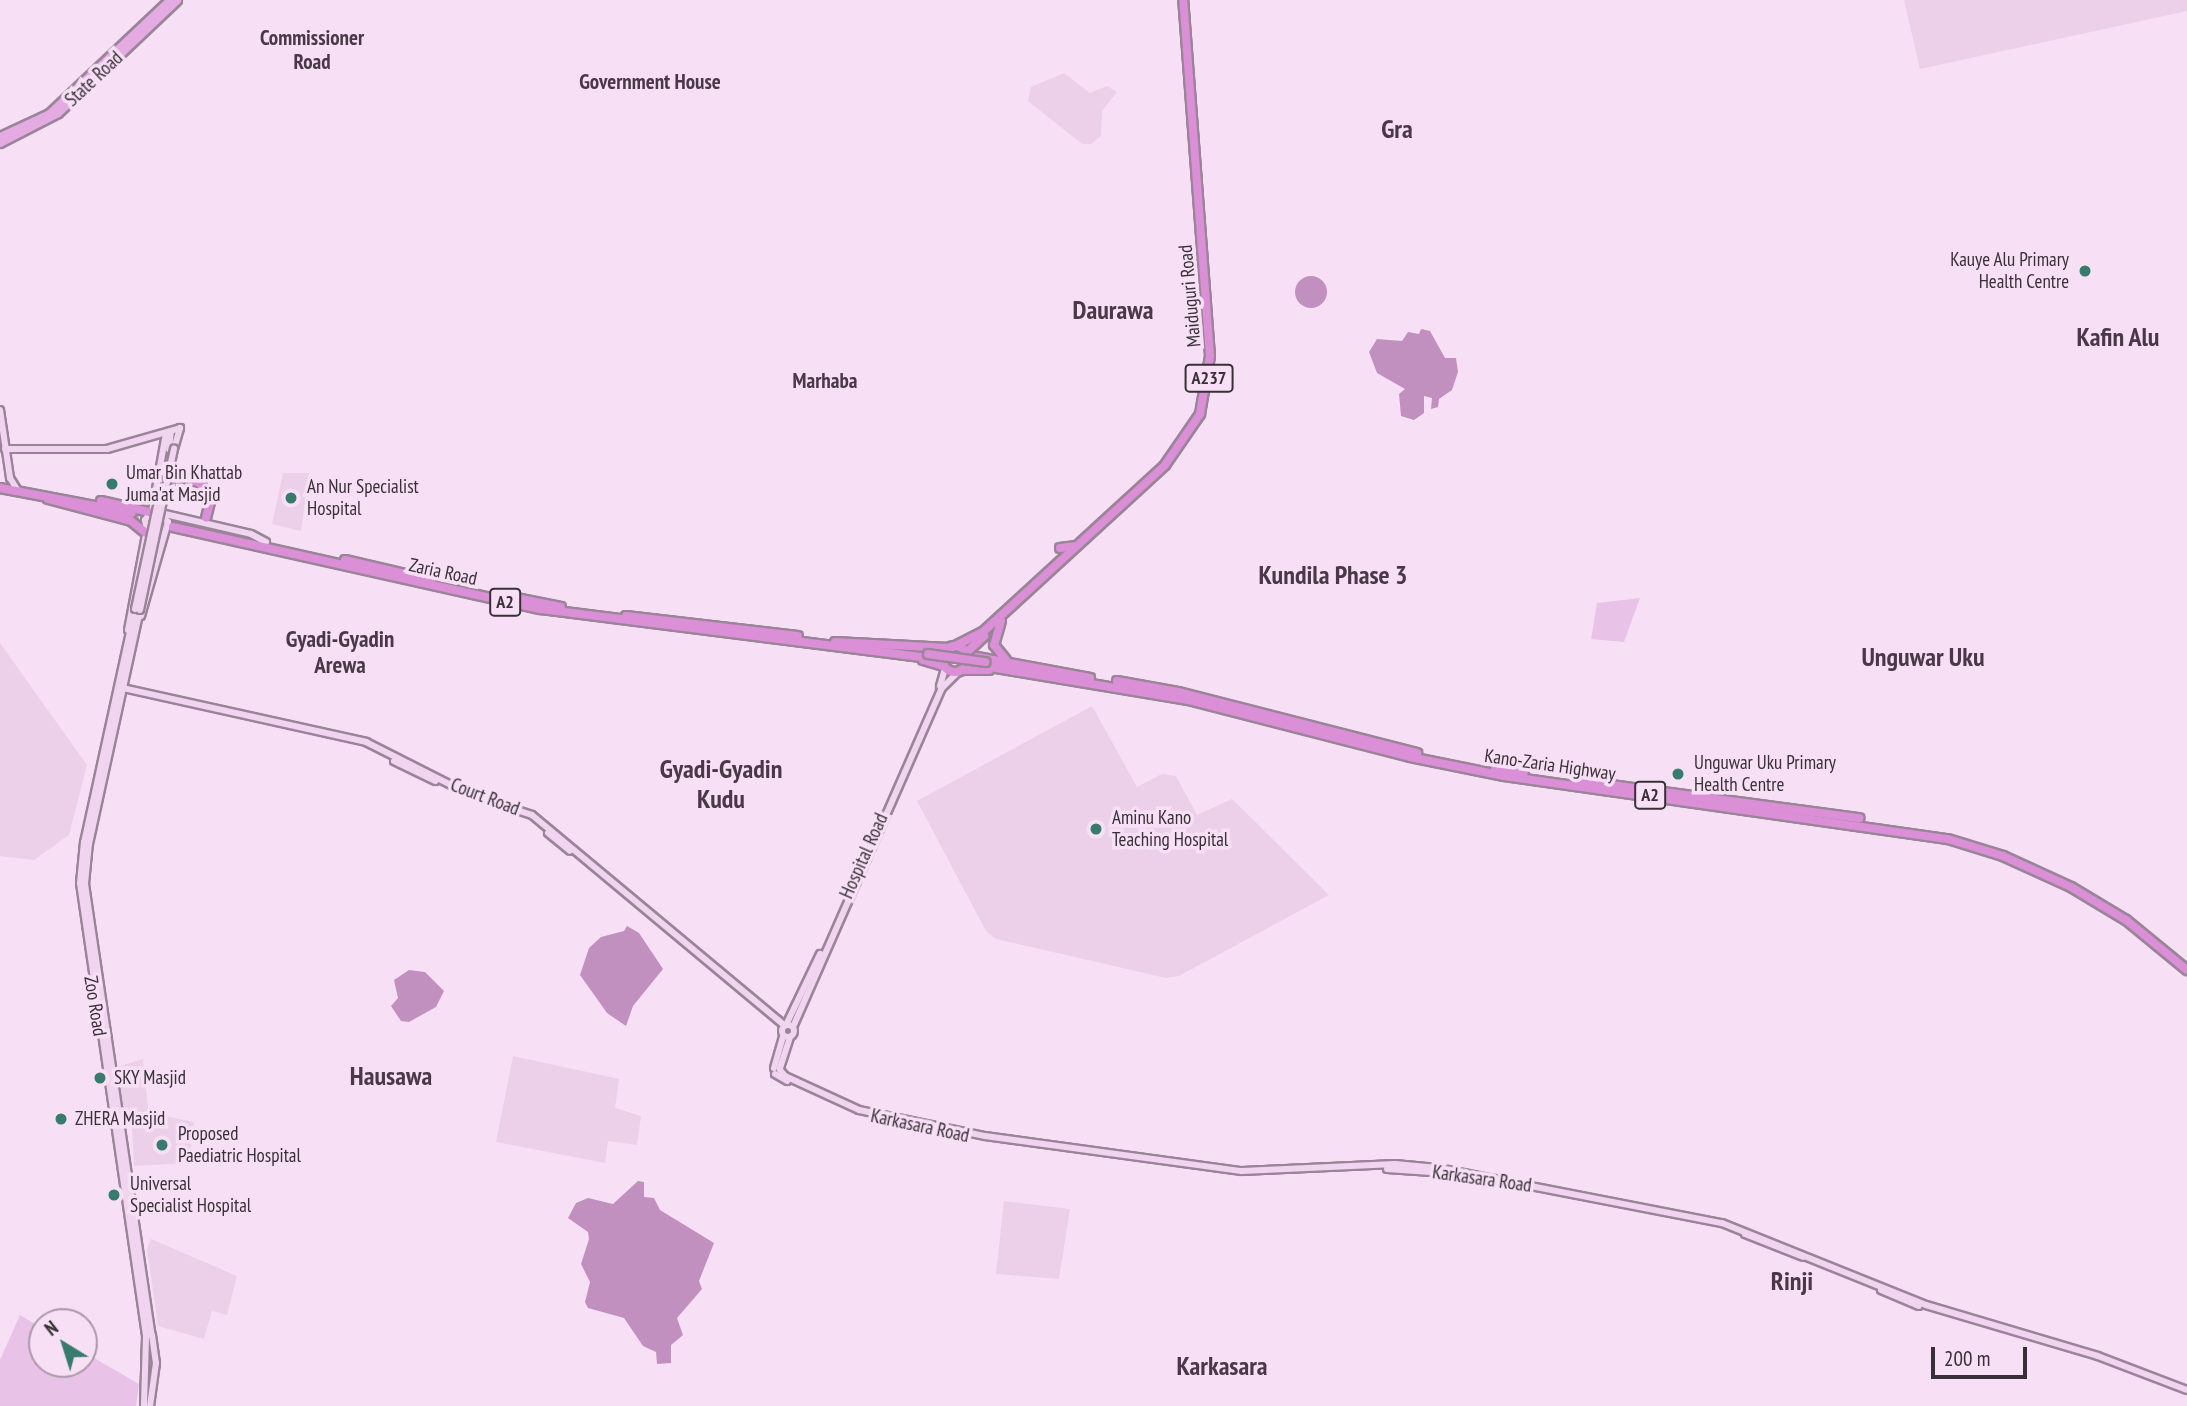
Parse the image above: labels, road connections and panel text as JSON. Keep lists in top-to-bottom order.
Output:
{
  "streets": {
    "highway": [
      "Maiduguri Road",
      "A237",
      "Zaria Road",
      "A2",
      "Kano-Zaria Highway"
    ],
    "main road": [
      "State Road",
      "Court Road",
      "Hospital Road",
      "Zoo Road",
      "Karkasara Road"
    ]
  },
  "crossings": [
    ["Maiduguri Road", "Zaria Road"],
    ["Maiduguri Road", "Kano-Zaria Highway"],
    ["Zaria Road", "A2"],
    ["Zaria Road", "Kano-Zaria Highway"],
    ["A2", "Kano-Zaria Highway"],
    ["Court Road", "Hospital Road"],
    ["Court Road", "Zoo Road"],
    ["Hospital Road", "Karkasara Road"]
  ],
  "districts": [
    "Commissioner Road",
    "Government House",
    "Gra",
    "Daurawa",
    "Kafin Alu",
    "Marhaba",
    "Kundila Phase 3",
    "Gyadi-Gyadin Arewa",
    "Unguwar Uku",
    "Gyadi-Gyadin Kudu",
    "Hausawa",
    "Rinji",
    "Karkasara"
  ],
  "places": [
    "Kauye Alu Primary Health Centre",
    "Umar Bin Khattab Juma'at Masjid",
    "An Nur Specialist Hospital",
    "Unguwar Uku Primary Health Centre",
    "Aminu Kano Teaching Hospital",
    "SKY Masjid",
    "ZHERA Masjid",
    "Proposed Paediatric Hospital",
    "Universal Specialist Hospital"
  ],
  "scale_bar": "200 m",
  "north": "top left"
}
